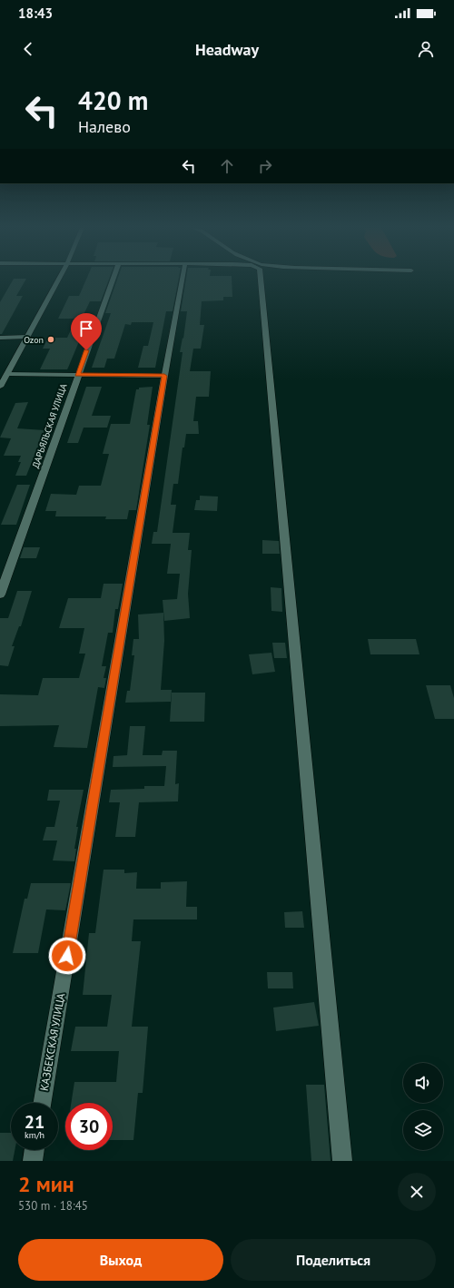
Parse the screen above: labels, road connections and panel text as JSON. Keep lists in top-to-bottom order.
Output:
{
  "streets": {
    "street": ["ДАРЬЯЛЬСКАЯ УЛИЦА", "КАЗБЕКСКАЯ УЛИЦА"]
  },
  "places": ["Ozon"],
  "page": {
    "status": "18:43",
    "header": "Headway",
    "turn": ["420 m", "Налево"],
    "speed": "21 km/h",
    "limit": "30",
    "heading": ["2 мин", "530 m · 18:45"],
    "buttons": ["Выход", "Поделиться"]
  }
}
